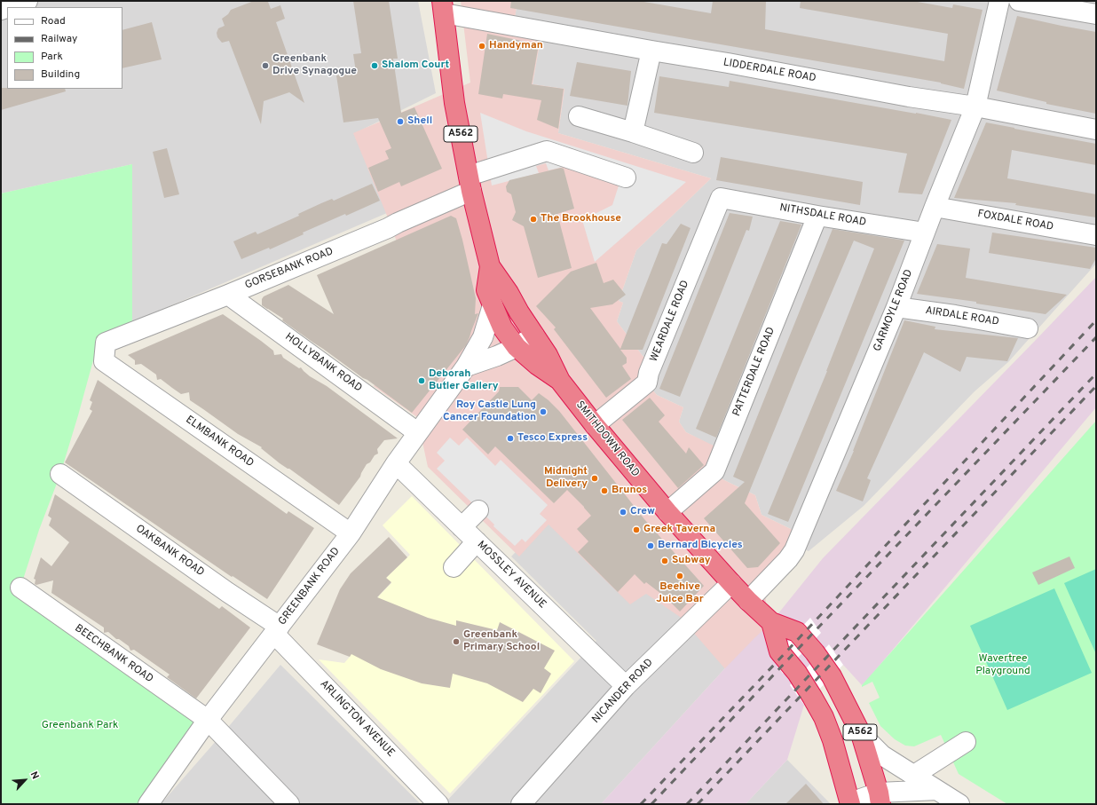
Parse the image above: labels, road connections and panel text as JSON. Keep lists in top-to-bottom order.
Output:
{
  "streets": {
    "highway": ["A562", "SMITHDOWN ROAD"],
    "street": [
      "LIDDERDALE ROAD",
      "NITHSDALE ROAD",
      "FOXDALE ROAD",
      "GORSEBANK ROAD",
      "GARMOYLE ROAD",
      "AIRDALE ROAD",
      "WEARDALE ROAD",
      "HOLLYBANK ROAD",
      "PATTERDALE ROAD",
      "ELMBANK ROAD",
      "OAKBANK ROAD",
      "MOSSLEY AVENUE",
      "GREENBANK ROAD",
      "BEECHBANK ROAD",
      "NICANDER ROAD",
      "ARLINGTON AVENUE"
    ]
  },
  "crossings": [
    ["LIDDERDALE ROAD", "GARMOYLE ROAD"],
    ["LIDDERDALE ROAD", "SMITHDOWN ROAD"],
    ["A562", "SMITHDOWN ROAD"],
    ["NITHSDALE ROAD", "GARMOYLE ROAD"],
    ["NITHSDALE ROAD", "WEARDALE ROAD"],
    ["NITHSDALE ROAD", "PATTERDALE ROAD"],
    ["FOXDALE ROAD", "GARMOYLE ROAD"],
    ["GORSEBANK ROAD", "HOLLYBANK ROAD"],
    ["GORSEBANK ROAD", "SMITHDOWN ROAD"],
    ["GORSEBANK ROAD", "ELMBANK ROAD"],
    ["GARMOYLE ROAD", "AIRDALE ROAD"],
    ["GARMOYLE ROAD", "SMITHDOWN ROAD"],
    ["WEARDALE ROAD", "SMITHDOWN ROAD"],
    ["HOLLYBANK ROAD", "GREENBANK ROAD"],
    ["PATTERDALE ROAD", "SMITHDOWN ROAD"],
    ["SMITHDOWN ROAD", "GREENBANK ROAD"],
    ["SMITHDOWN ROAD", "NICANDER ROAD"],
    ["ELMBANK ROAD", "GREENBANK ROAD"],
    ["OAKBANK ROAD", "GREENBANK ROAD"],
    ["OAKBANK ROAD", "ARLINGTON AVENUE"],
    ["MOSSLEY AVENUE", "GREENBANK ROAD"],
    ["MOSSLEY AVENUE", "NICANDER ROAD"],
    ["GREENBANK ROAD", "BEECHBANK ROAD"],
    ["GREENBANK ROAD", "ARLINGTON AVENUE"]
  ],
  "parks": ["Wavertree Playground", "Greenbank Park"],
  "places": [
    "Handyman",
    "Greenbank Drive Synagogue",
    "Shalom Court",
    "Shell",
    "The Brookhouse",
    "Deborah Butler Gallery",
    "Roy Castle Lung Cancer Foundation",
    "Tesco Express",
    "Midnight Delivery",
    "Brunos",
    "Crew",
    "Greek Taverna",
    "Bernard Bicycles",
    "Subway",
    "Beehive Juice Bar",
    "Greenbank Primary School"
  ],
  "legend": [
    "Road",
    "Railway",
    "Park",
    "Building"
  ],
  "north": "top right"
}
